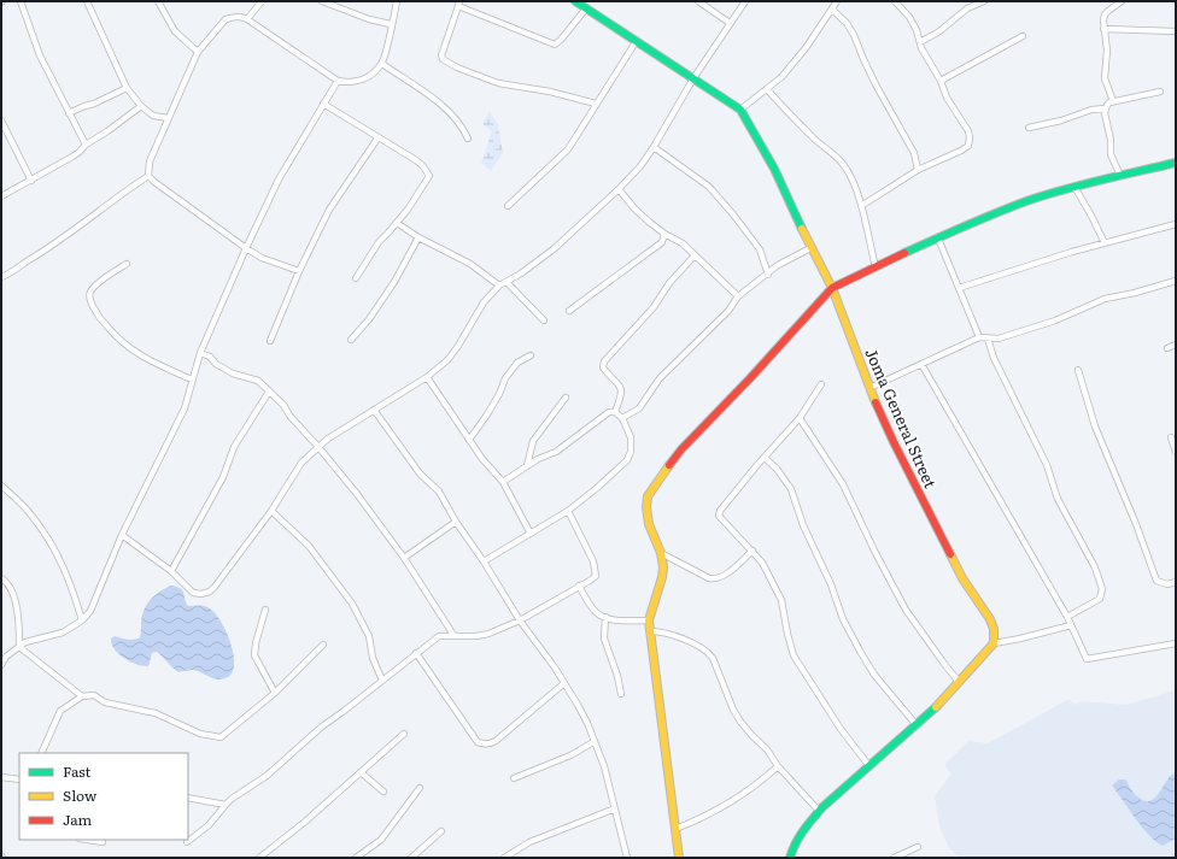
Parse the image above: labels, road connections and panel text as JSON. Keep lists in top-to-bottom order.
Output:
{
  "streets": {
    "street": ["Joma General Street"]
  },
  "legend": ["Fast", "Slow", "Jam"]
}
